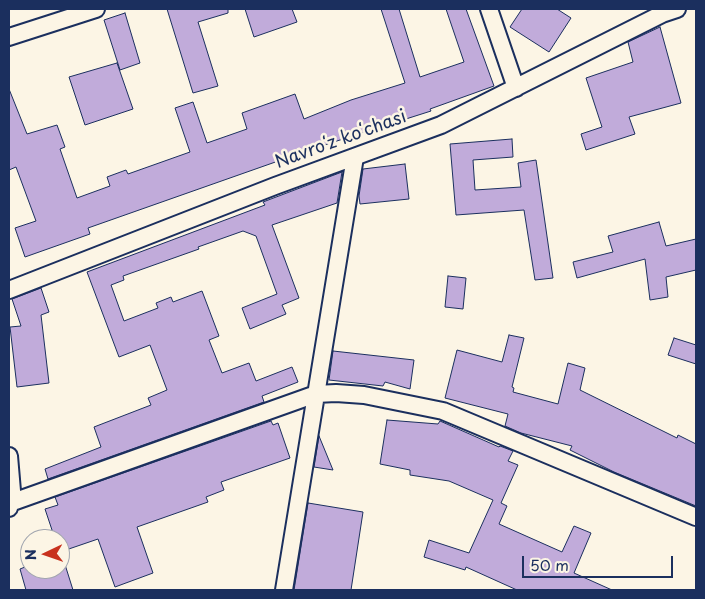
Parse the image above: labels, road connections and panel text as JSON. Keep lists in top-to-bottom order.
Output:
{
  "streets": {
    "street": ["Navroʻz koʻchasi"]
  },
  "scale_bar": "50 m",
  "north": "left"
}
